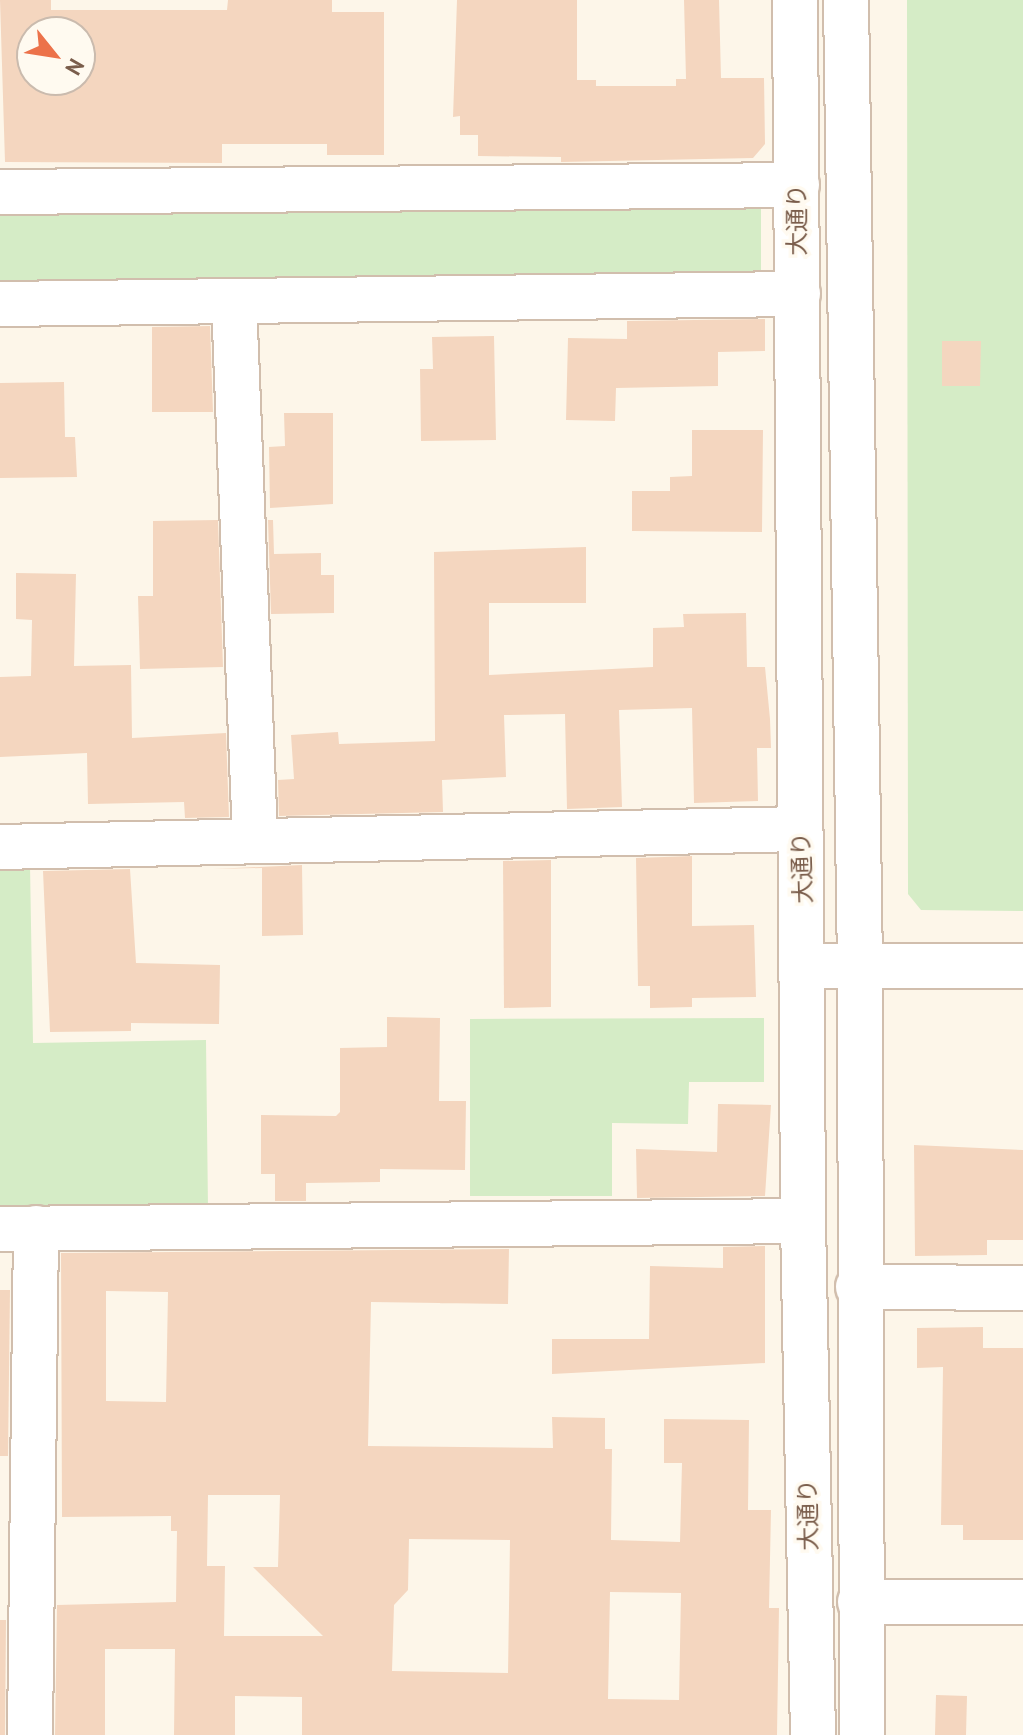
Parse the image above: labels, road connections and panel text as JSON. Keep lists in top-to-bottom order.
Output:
{
  "streets": {
    "street": ["大通り"]
  },
  "north": "bottom right"
}
